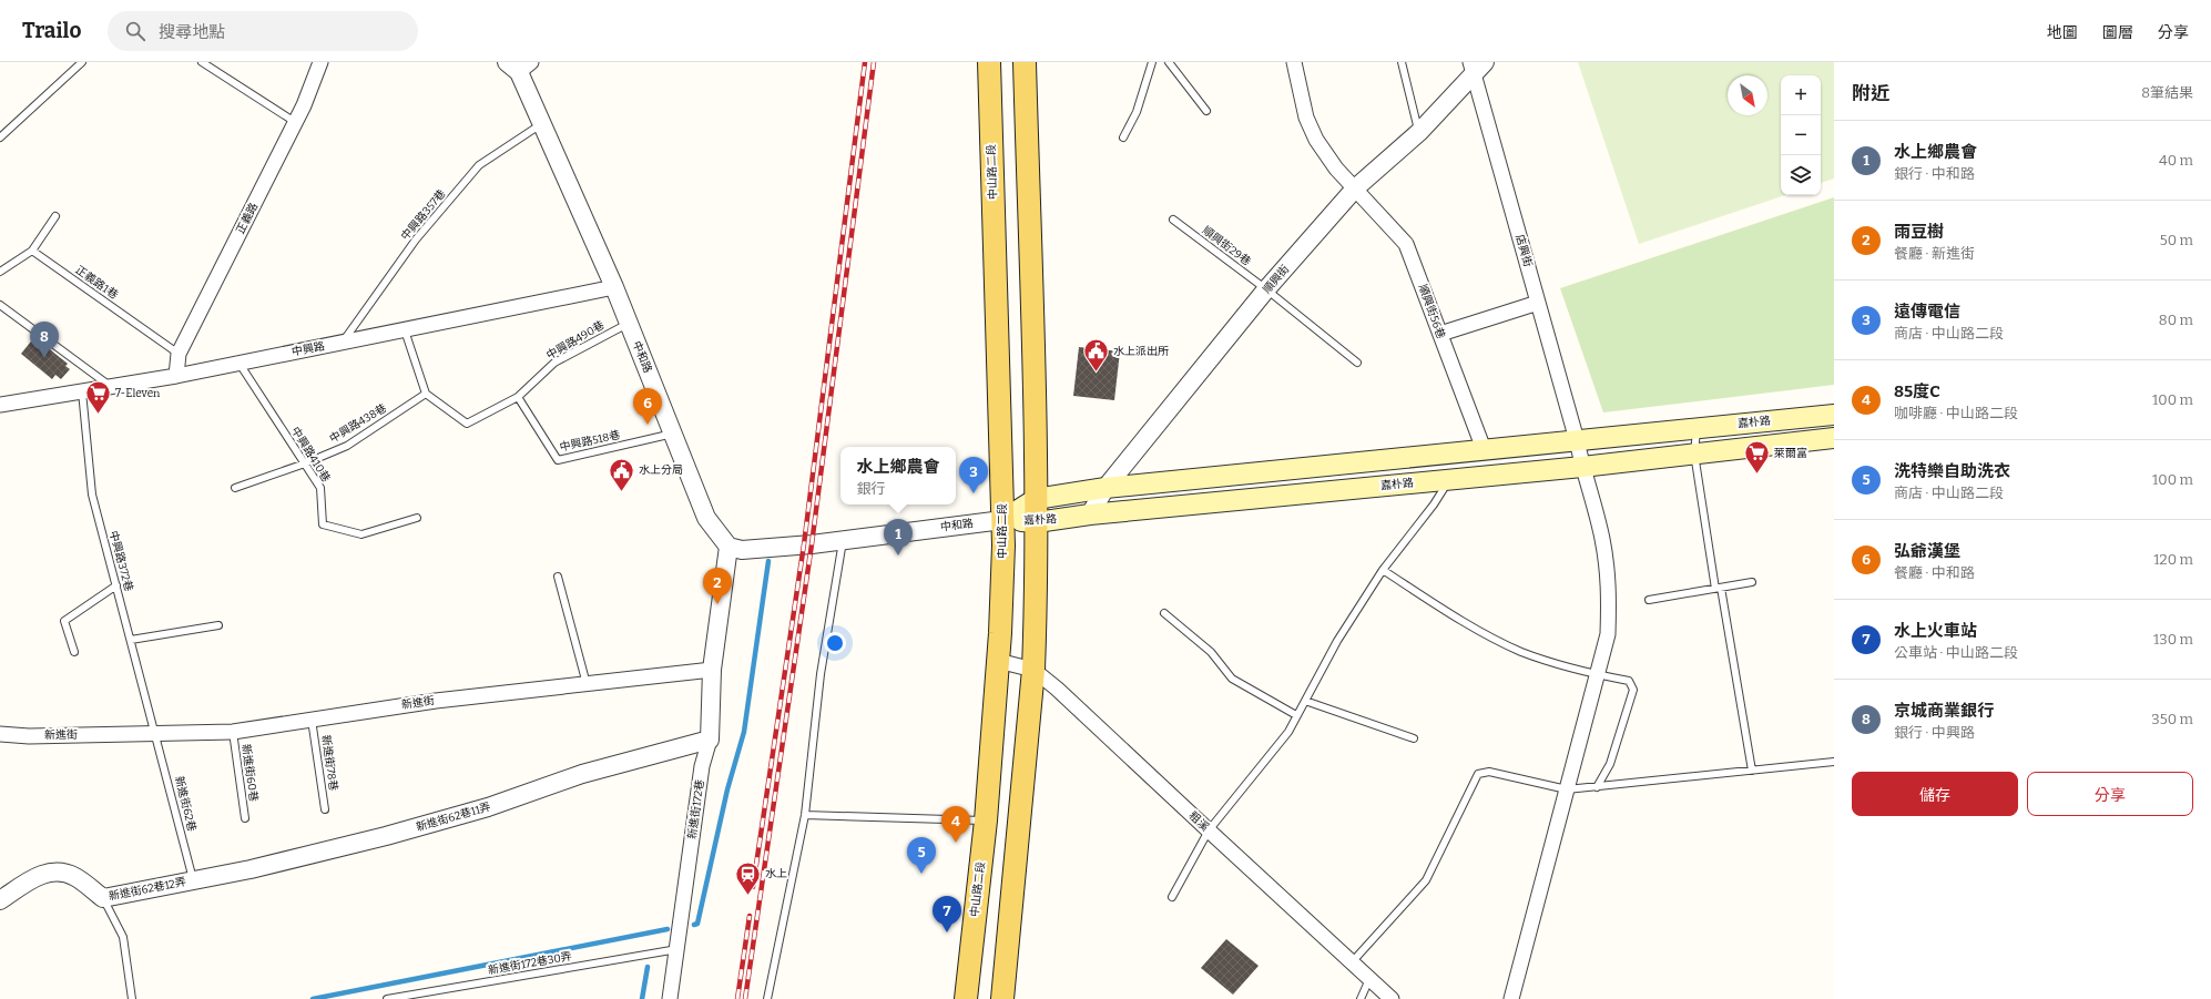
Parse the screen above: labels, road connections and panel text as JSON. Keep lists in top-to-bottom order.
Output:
{
  "streets": {
    "main road": ["中山路二段", "嘉朴路"],
    "street": [
      "正義路",
      "店興街",
      "順興街",
      "順興街56巷",
      "中興路",
      "中和路",
      "新進街",
      "新進街172巷",
      "新進街62巷11弄",
      "粗溪",
      "新進街62巷12弄"
    ],
    "lane": [
      "中興路357巷",
      "順興街29巷",
      "正義路1巷",
      "中興路490巷",
      "中興路438巷",
      "中興路518巷",
      "中興路410巷",
      "中興路372巷",
      "新進街78巷",
      "新進街60巷",
      "新進街62巷",
      "新進街172巷30弄"
    ]
  },
  "crossings": [
    ["中山路二段", "中和路"],
    ["中山路二段", "嘉朴路"],
    ["中山路二段", "粗溪"],
    ["中興路357巷", "中興路"],
    ["中興路357巷", "中和路"],
    ["正義路", "正義路1巷"],
    ["正義路", "中興路"],
    ["順興街29巷", "順興街"],
    ["店興街", "順興街"],
    ["店興街", "嘉朴路"],
    ["順興街", "順興街56巷"],
    ["順興街", "嘉朴路"],
    ["順興街56巷", "嘉朴路"],
    ["中興路490巷", "中和路"],
    ["中興路490巷", "中興路438巷"],
    ["中興路490巷", "中興路518巷"],
    ["中興路", "中和路"],
    ["中興路", "中興路410巷"],
    ["中興路", "中興路372巷"],
    ["中和路", "嘉朴路"],
    ["中和路", "中興路518巷"],
    ["中興路438巷", "中興路410巷"],
    ["中興路372巷", "新進街"],
    ["中興路372巷", "新進街62巷"],
    ["新進街", "新進街78巷"],
    ["新進街", "新進街60巷"],
    ["新進街", "新進街62巷"],
    ["新進街", "新進街172巷"],
    ["新進街62巷", "新進街62巷11弄"],
    ["新進街62巷", "新進街62巷12弄"],
    ["新進街172巷", "新進街62巷11弄"],
    ["新進街172巷", "新進街172巷30弄"],
    ["新進街62巷11弄", "新進街62巷12弄"]
  ],
  "places": {
    "public building": ["水上派出所", "水上分局"],
    "supermarket": ["7-Eleven", "萊爾富"],
    "station": ["水上"]
  },
  "north": "bottom right",
  "page": {
    "header": "Trailo",
    "search": "搜尋地點",
    "nav": ["地圖", "圖層", "分享"],
    "heading": ["附近", "8筆結果"],
    "map_buttons": ["+", "−"],
    "list": [
      {
        "mark": "1",
        "name": "水上鄉農會",
        "note": "銀行 · 中和路",
        "value": "40 m"
      },
      {
        "mark": "2",
        "name": "雨豆樹",
        "note": "餐廳 · 新進街",
        "value": "50 m"
      },
      {
        "mark": "3",
        "name": "遠傳電信",
        "note": "商店 · 中山路二段",
        "value": "80 m"
      },
      {
        "mark": "4",
        "name": "85度C",
        "note": "咖啡廳 · 中山路二段",
        "value": "100 m"
      },
      {
        "mark": "5",
        "name": "洗特樂自助洗衣",
        "note": "商店 · 中山路二段",
        "value": "100 m"
      },
      {
        "mark": "6",
        "name": "弘爺漢堡",
        "note": "餐廳 · 中和路",
        "value": "120 m"
      },
      {
        "mark": "7",
        "name": "水上火車站",
        "note": "公車站 · 中山路二段",
        "value": "130 m"
      },
      {
        "mark": "8",
        "name": "京城商業銀行",
        "note": "銀行 · 中興路",
        "value": "350 m"
      }
    ],
    "pins": [
      "8",
      "6",
      "3",
      "1",
      "2",
      "4",
      "5",
      "7"
    ],
    "popup": ["水上鄉農會", "銀行"],
    "buttons": ["儲存", "分享"]
  }
}
